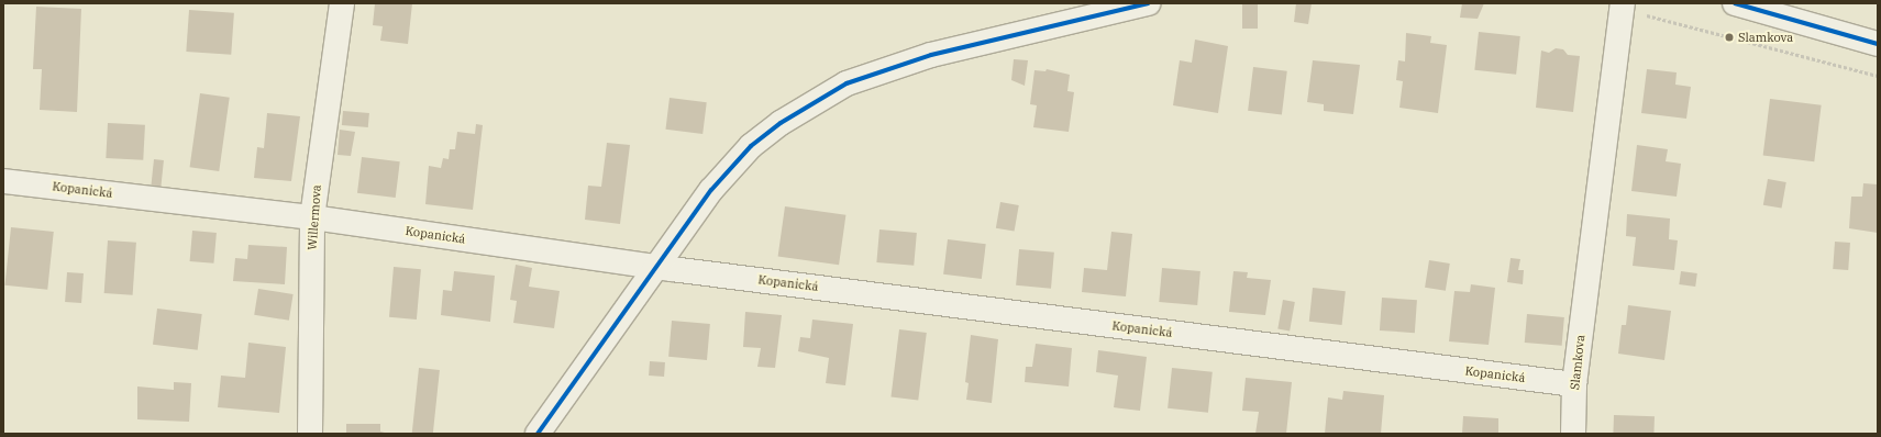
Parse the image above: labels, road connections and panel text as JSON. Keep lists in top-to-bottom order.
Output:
{
  "streets": {
    "street": ["Kopanická", "Willermova", "Slamkova"]
  },
  "crossings": [
    ["Kopanická", "Willermova"],
    ["Kopanická", "Slamkova"]
  ],
  "places": ["Slamkova"]
}
